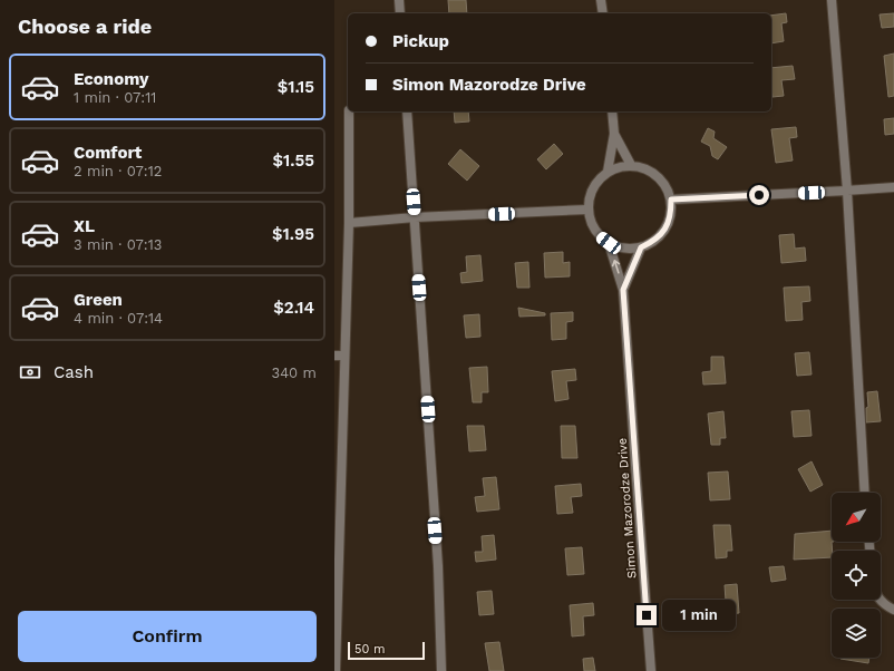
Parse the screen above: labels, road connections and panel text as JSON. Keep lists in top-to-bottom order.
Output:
{
  "streets": {
    "street": ["Simon Mazorodze Drive"]
  },
  "scale_bar": "50 m",
  "north": "bottom left",
  "page": {
    "heading": "Choose a ride",
    "banner": ["Pickup", "Simon Mazorodze Drive"],
    "list": [
      {
        "name": "Economy",
        "note": "1 min · 07:11",
        "value": "$1.15"
      },
      {
        "name": "Comfort",
        "note": "2 min · 07:12",
        "value": "$1.55"
      },
      {
        "name": "XL",
        "note": "3 min · 07:13",
        "value": "$1.95"
      },
      {
        "name": "Green",
        "note": "4 min · 07:14",
        "value": "$2.14"
      }
    ],
    "pay": ["Cash", "340 m"],
    "bubble": "1 min",
    "buttons": "Confirm",
    "scale": "50 m"
  }
}
